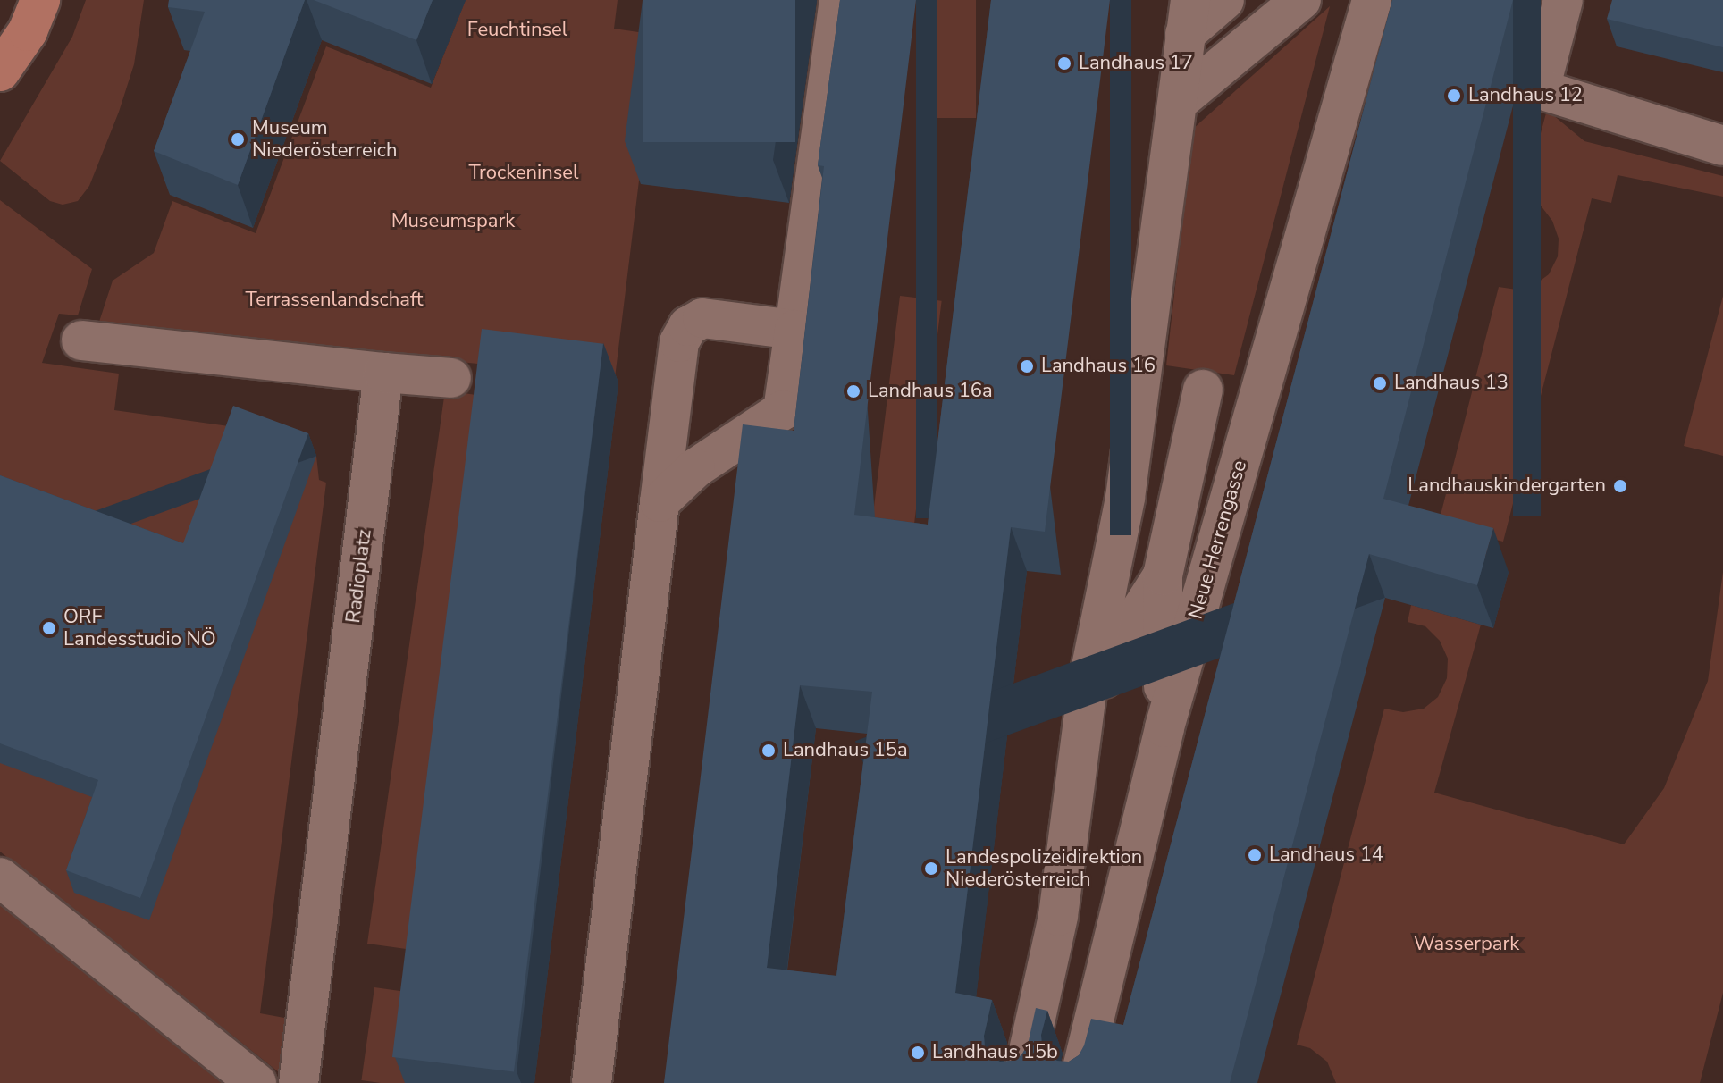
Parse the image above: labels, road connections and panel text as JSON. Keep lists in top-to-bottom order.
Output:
{
  "streets": {
    "street": ["Neue Herrengasse", "Radioplatz"]
  },
  "parks": [
    "Feuchtinsel",
    "Trockeninsel",
    "Museumspark",
    "Terrassenlandschaft",
    "Wasserpark"
  ],
  "places": [
    "Landhaus 17",
    "Landhaus 12",
    "Museum Niederösterreich",
    "Landhaus 16",
    "Landhaus 13",
    "Landhaus 16a",
    "Landhauskindergarten",
    "ORF Landesstudio NÖ",
    "Landhaus 15a",
    "Landhaus 14",
    "Landespolizeidirektion Niederösterreich",
    "Landhaus 15b"
  ]
}
